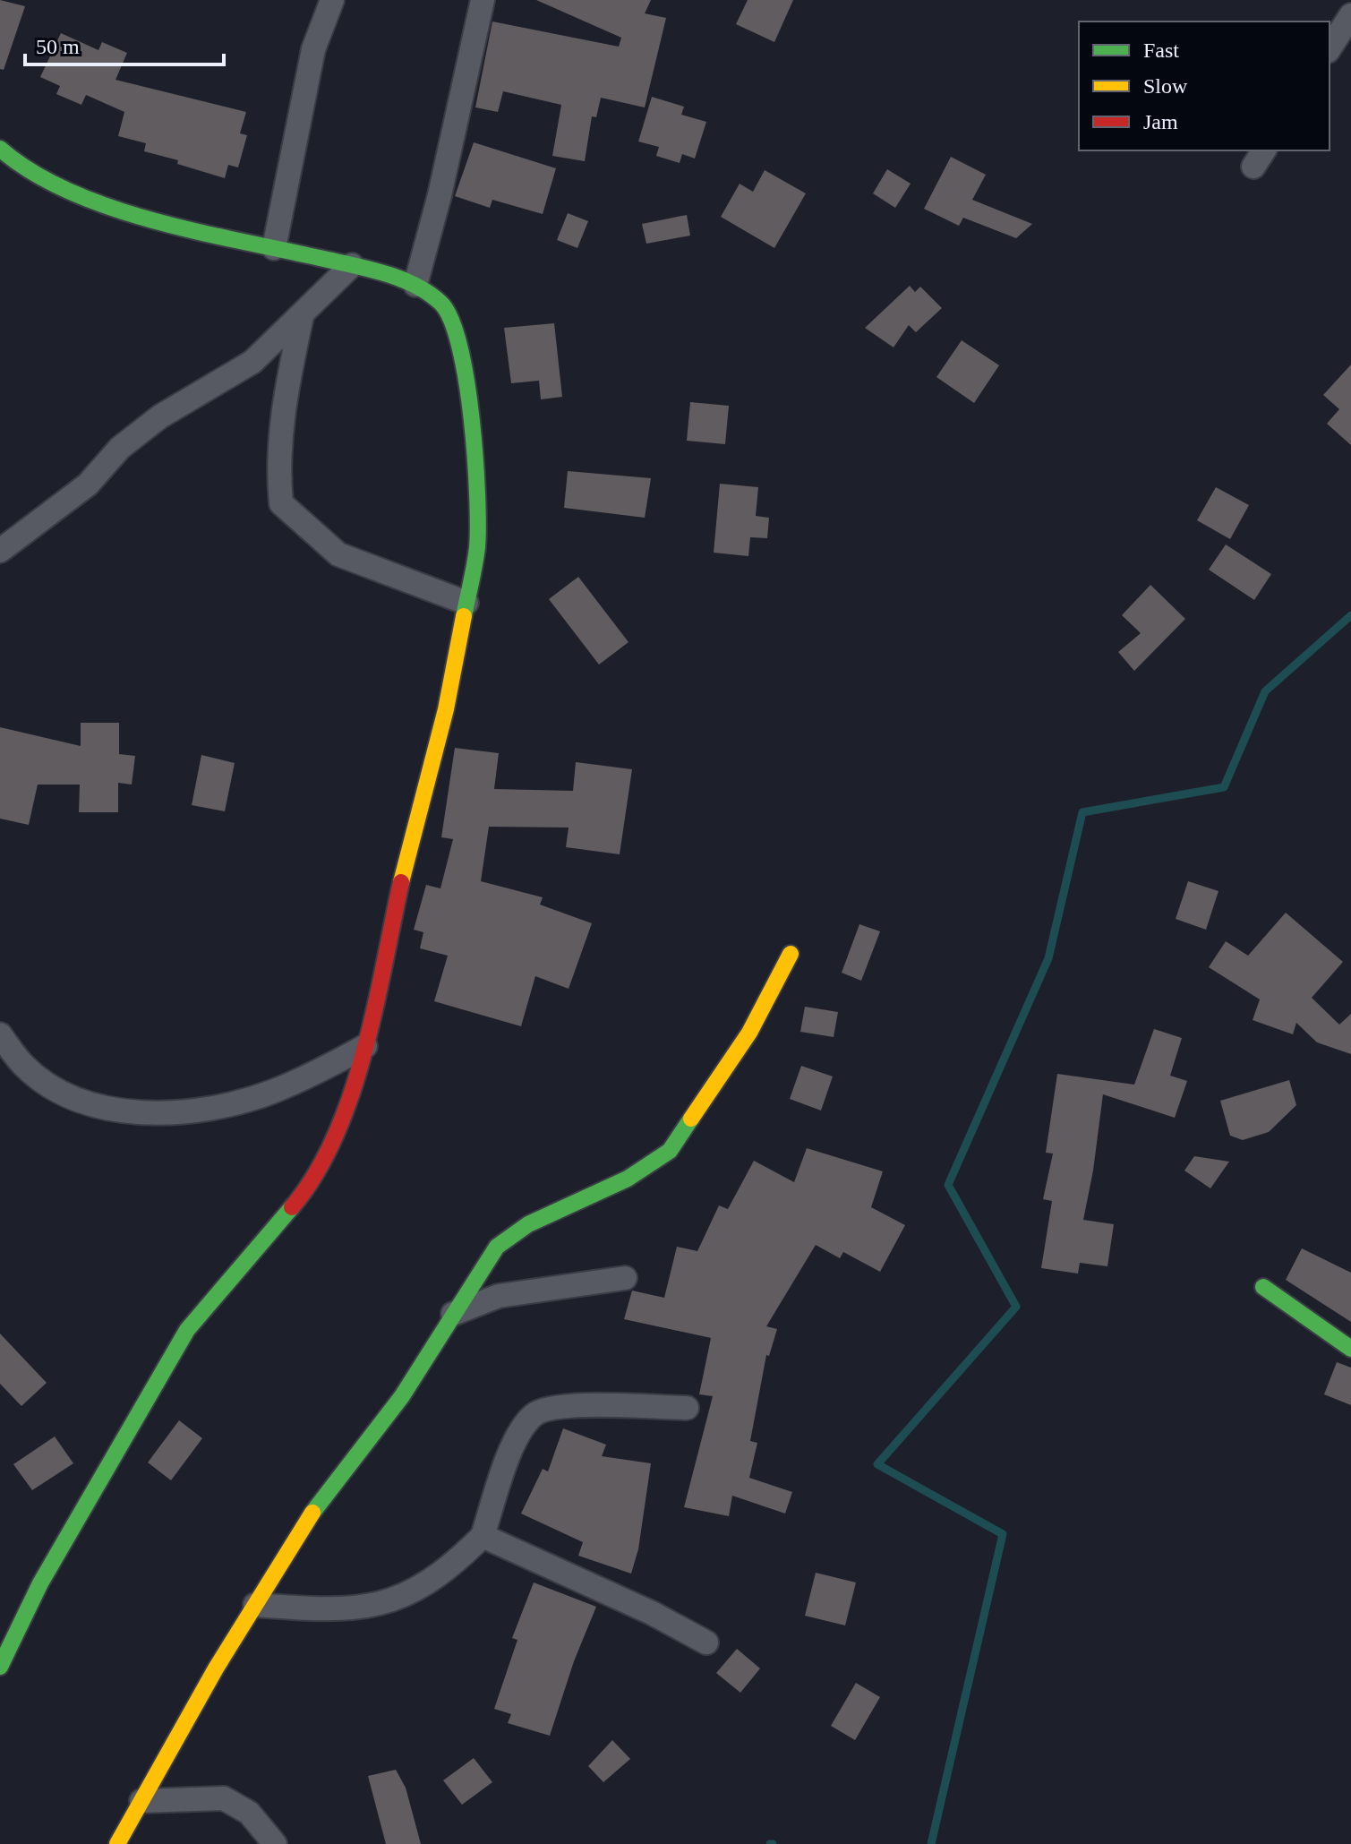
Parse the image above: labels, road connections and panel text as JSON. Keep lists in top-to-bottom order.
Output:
{
  "legend": ["Fast", "Slow", "Jam"],
  "scale_bar": "50 m"
}
